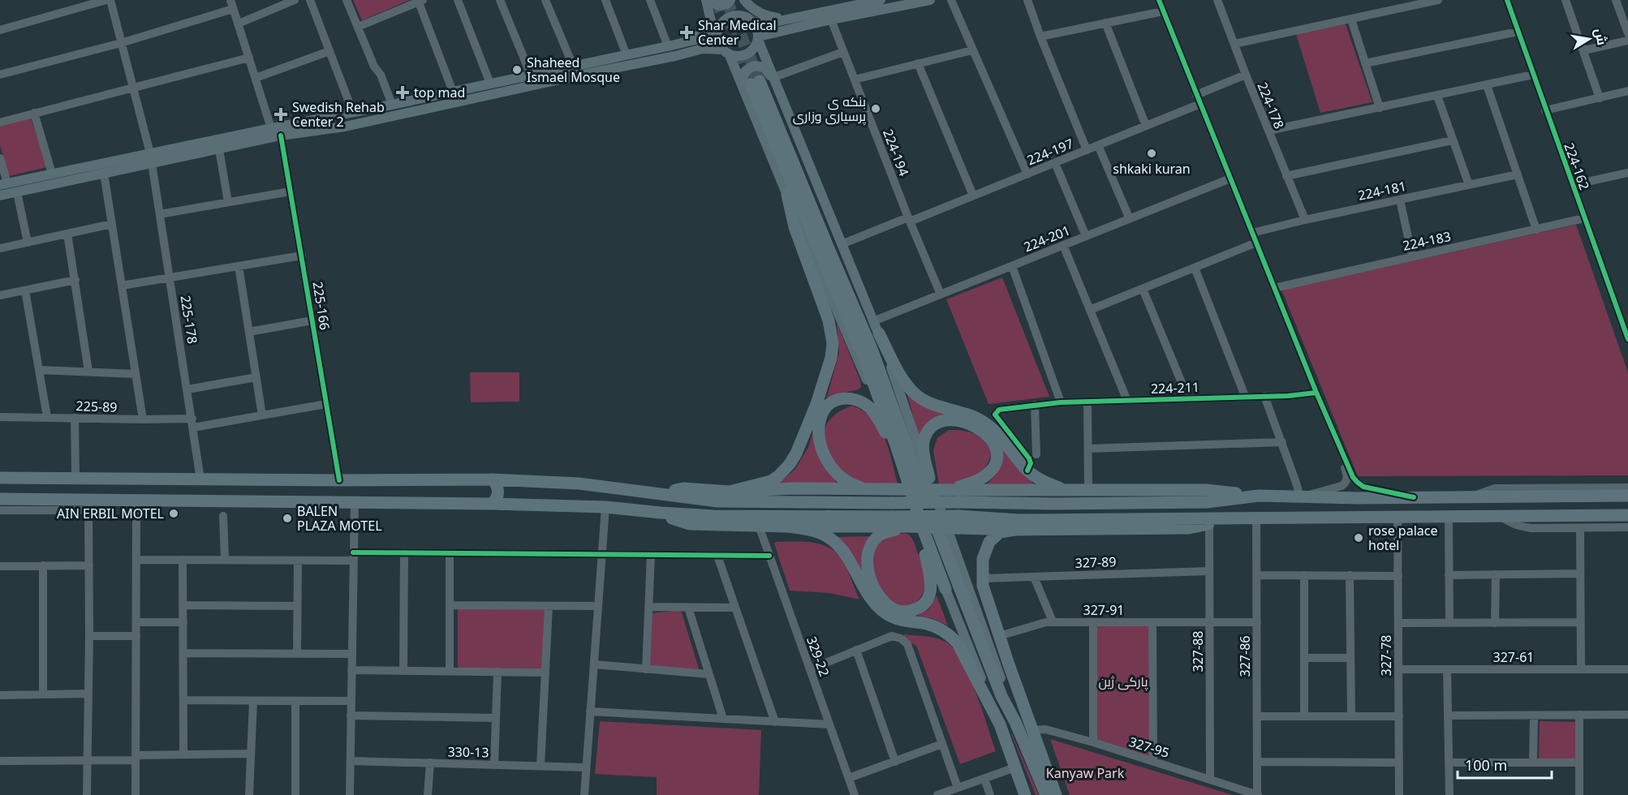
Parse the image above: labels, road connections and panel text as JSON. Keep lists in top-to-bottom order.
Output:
{
  "streets": {
    "street": [
      "224-178",
      "224-197",
      "224-194",
      "224-162",
      "224-181",
      "224-201",
      "224-183",
      "225-166",
      "225-178",
      "224-211",
      "225-89",
      "327-89",
      "327-91",
      "327-88",
      "327-78",
      "329-22",
      "327-86",
      "327-61",
      "327-95",
      "330-13"
    ]
  },
  "crossings": [
    ["224-178", "224-181"],
    ["224-197", "224-194"],
    ["224-194", "224-201"],
    ["224-162", "224-183"],
    ["225-166", "225-89"],
    ["225-178", "225-89"],
    ["327-89", "327-88"],
    ["327-91", "327-88"],
    ["327-91", "327-86"],
    ["327-88", "327-95"],
    ["327-78", "327-61"],
    ["327-86", "327-95"]
  ],
  "parks": ["پارکی ژین", "Kanyaw Park"],
  "places": {
    "health": ["Shar Medical Center", "top mad", "Swedish Rehab Center 2"],
    "other": [
      "Shaheed Ismael Mosque",
      "بنكه ى پرسيارى وزارى",
      "shkaki kuran",
      "AIN ERBIL MOTEL",
      "BALEN PLAZA MOTEL",
      "rose palace hotel"
    ]
  },
  "scale_bar": "100 m",
  "north": "right"
}
